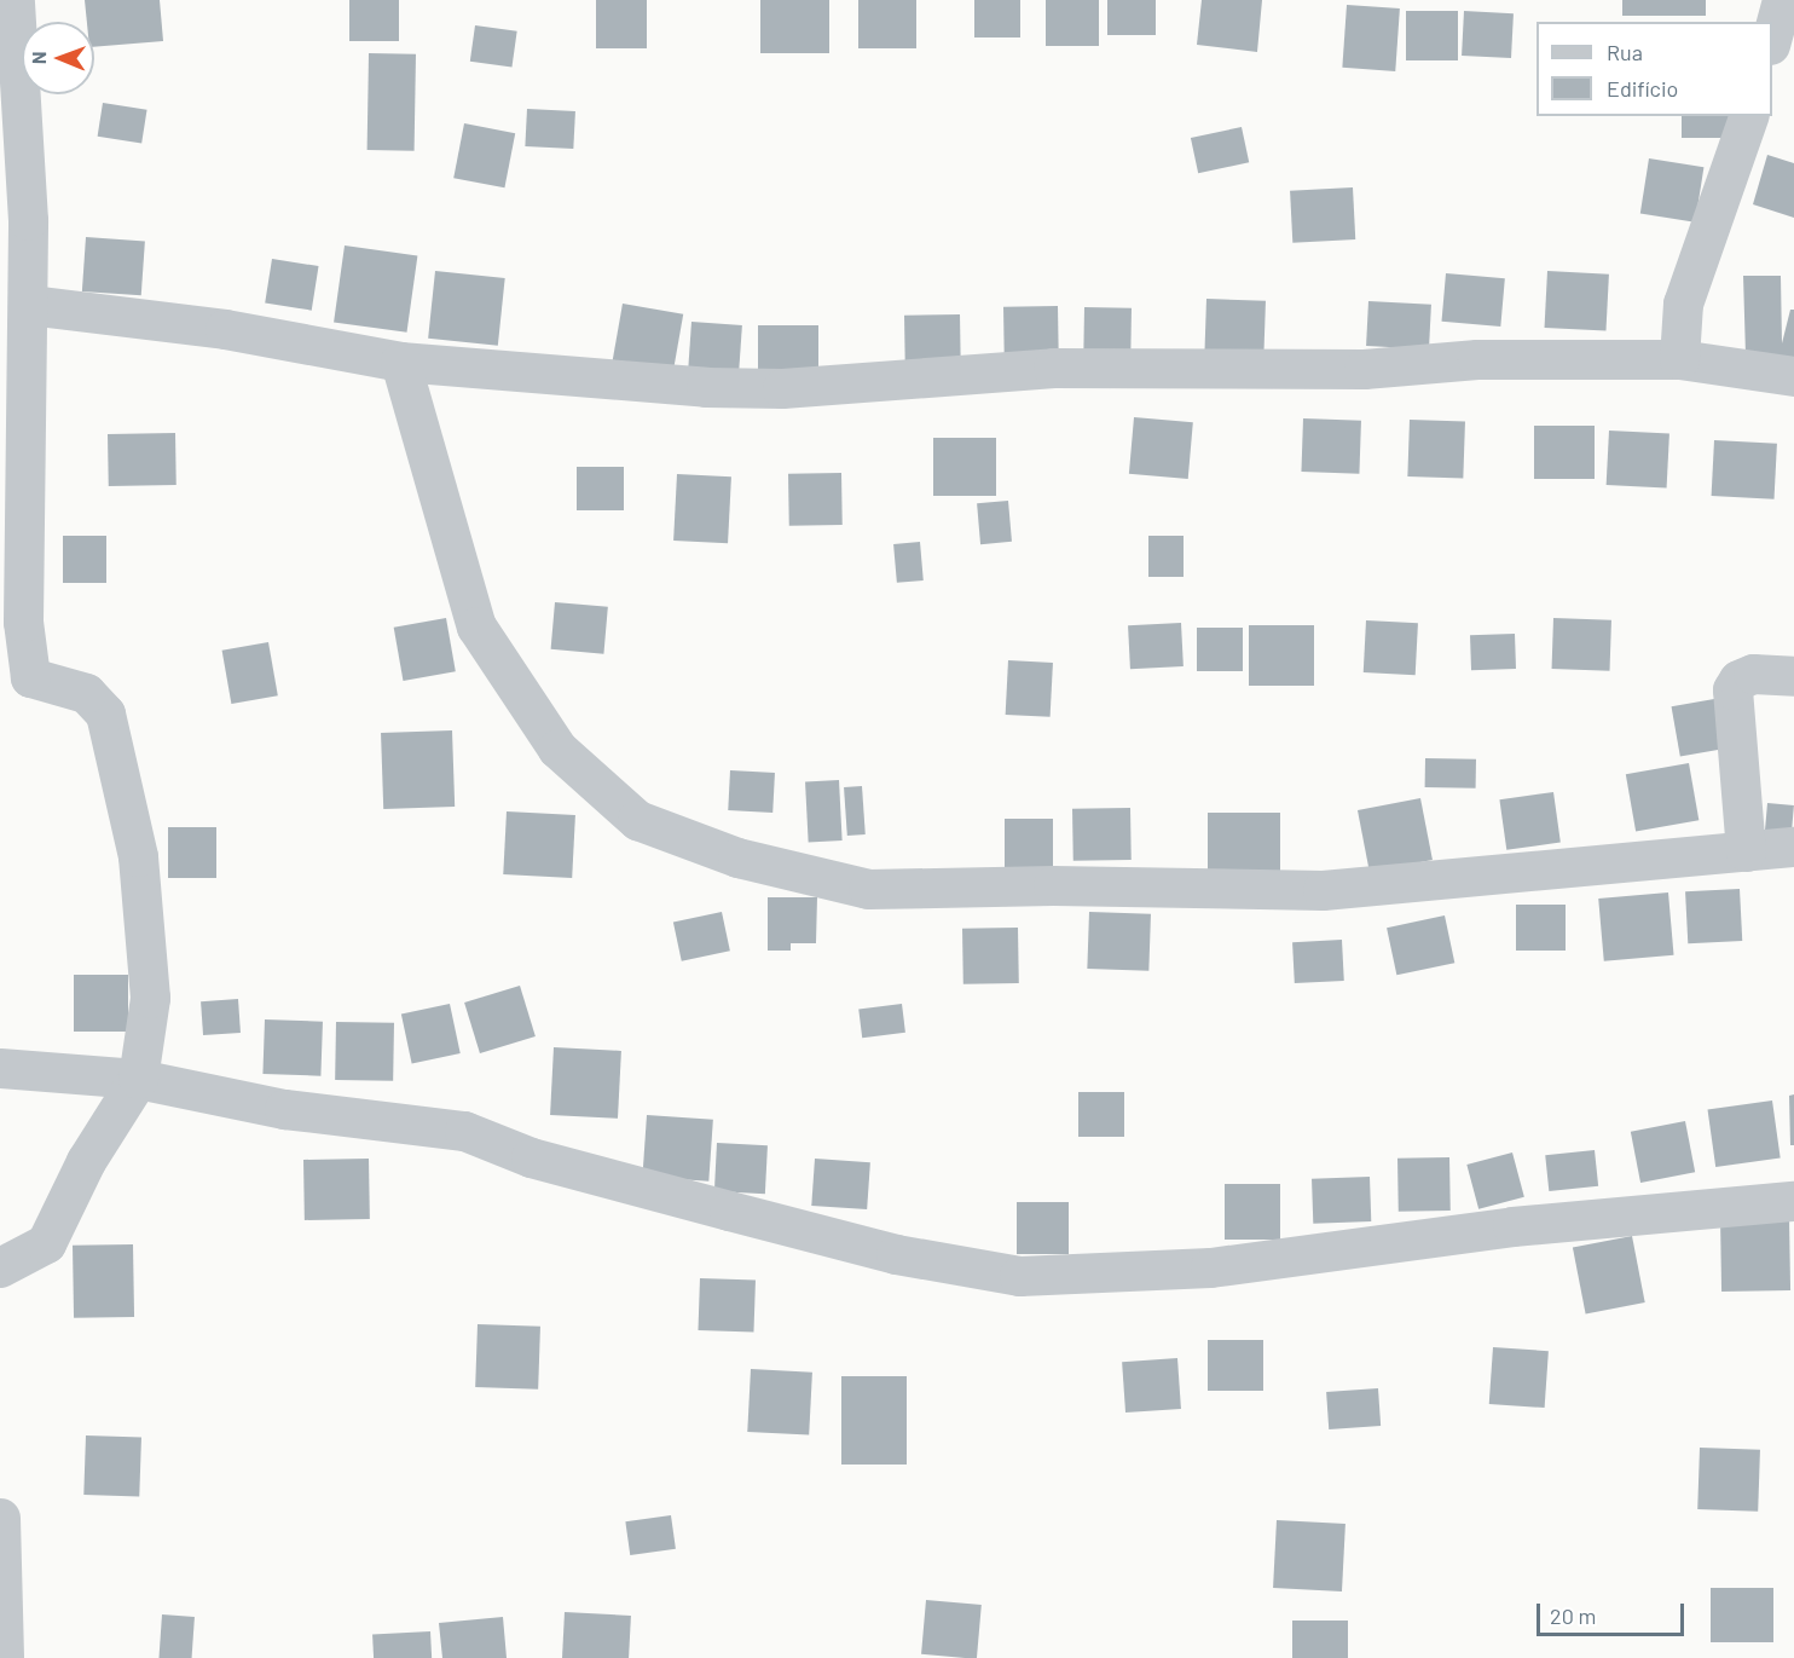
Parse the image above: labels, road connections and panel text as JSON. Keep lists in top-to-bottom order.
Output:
{
  "legend": ["Rua", "Edifício"],
  "scale_bar": "20 m",
  "north": "left"
}
